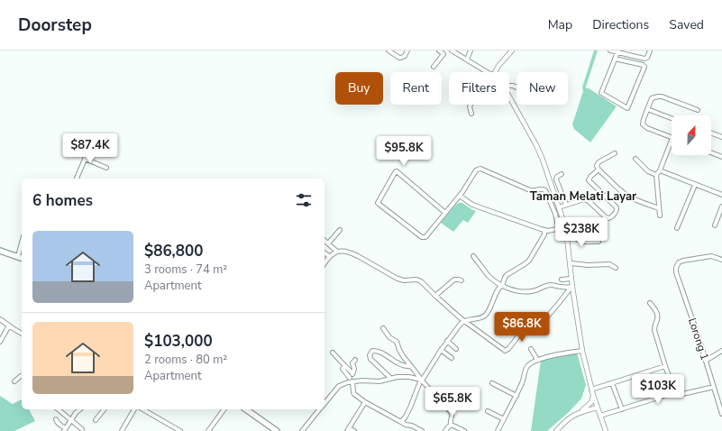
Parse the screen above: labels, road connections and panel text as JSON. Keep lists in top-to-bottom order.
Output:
{
  "streets": {
    "street": ["Lorong 1"]
  },
  "districts": ["Taman Melati Layar"],
  "north": "top",
  "page": {
    "header": "Doorstep",
    "nav": ["Map", "Directions", "Saved"],
    "chip": [
      "Buy",
      "Rent",
      "Filters",
      "New"
    ],
    "price": [
      "$87.4K",
      "$95.8K",
      "$238K",
      "$86.8K",
      "$103K",
      "$65.8K"
    ],
    "heading": "6 homes",
    "list": [
      {
        "name": "$86,800",
        "note": "3 rooms · 74 m² · Apartment"
      },
      {
        "name": "$103,000",
        "note": "2 rooms · 80 m² · Apartment"
      }
    ]
  }
}
